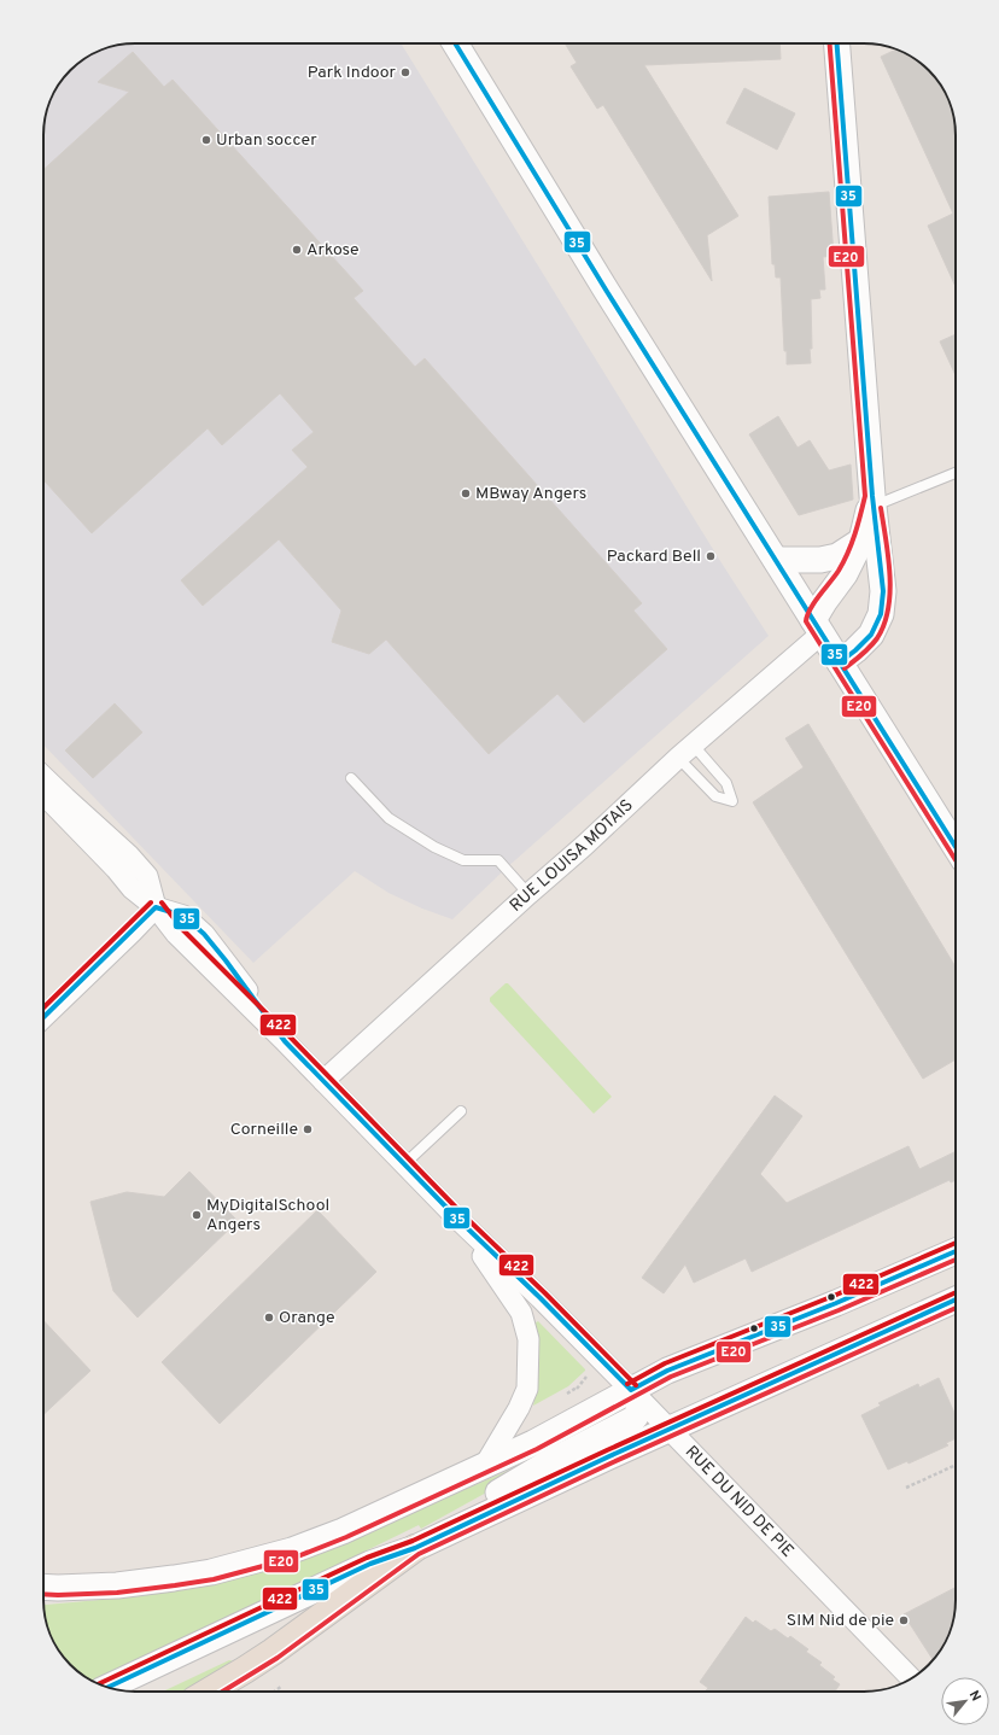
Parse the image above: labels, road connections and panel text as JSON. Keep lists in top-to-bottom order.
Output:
{
  "streets": {
    "street": ["RUE LOUISA MOTAIS", "RUE DU NID DE PIE"]
  },
  "crossings": [
    ["RUE LOUISA MOTAIS", "RUE DU NID DE PIE"]
  ],
  "places": [
    "Park Indoor",
    "Urban soccer",
    "Arkose",
    "MBway Angers",
    "Packard Bell",
    "Corneille",
    "MyDigitalSchool Angers",
    "Orange",
    "SIM Nid de pie"
  ],
  "lines": ["transit line 35", "transit line E20", "transit line 422"],
  "north": "top right"
}
